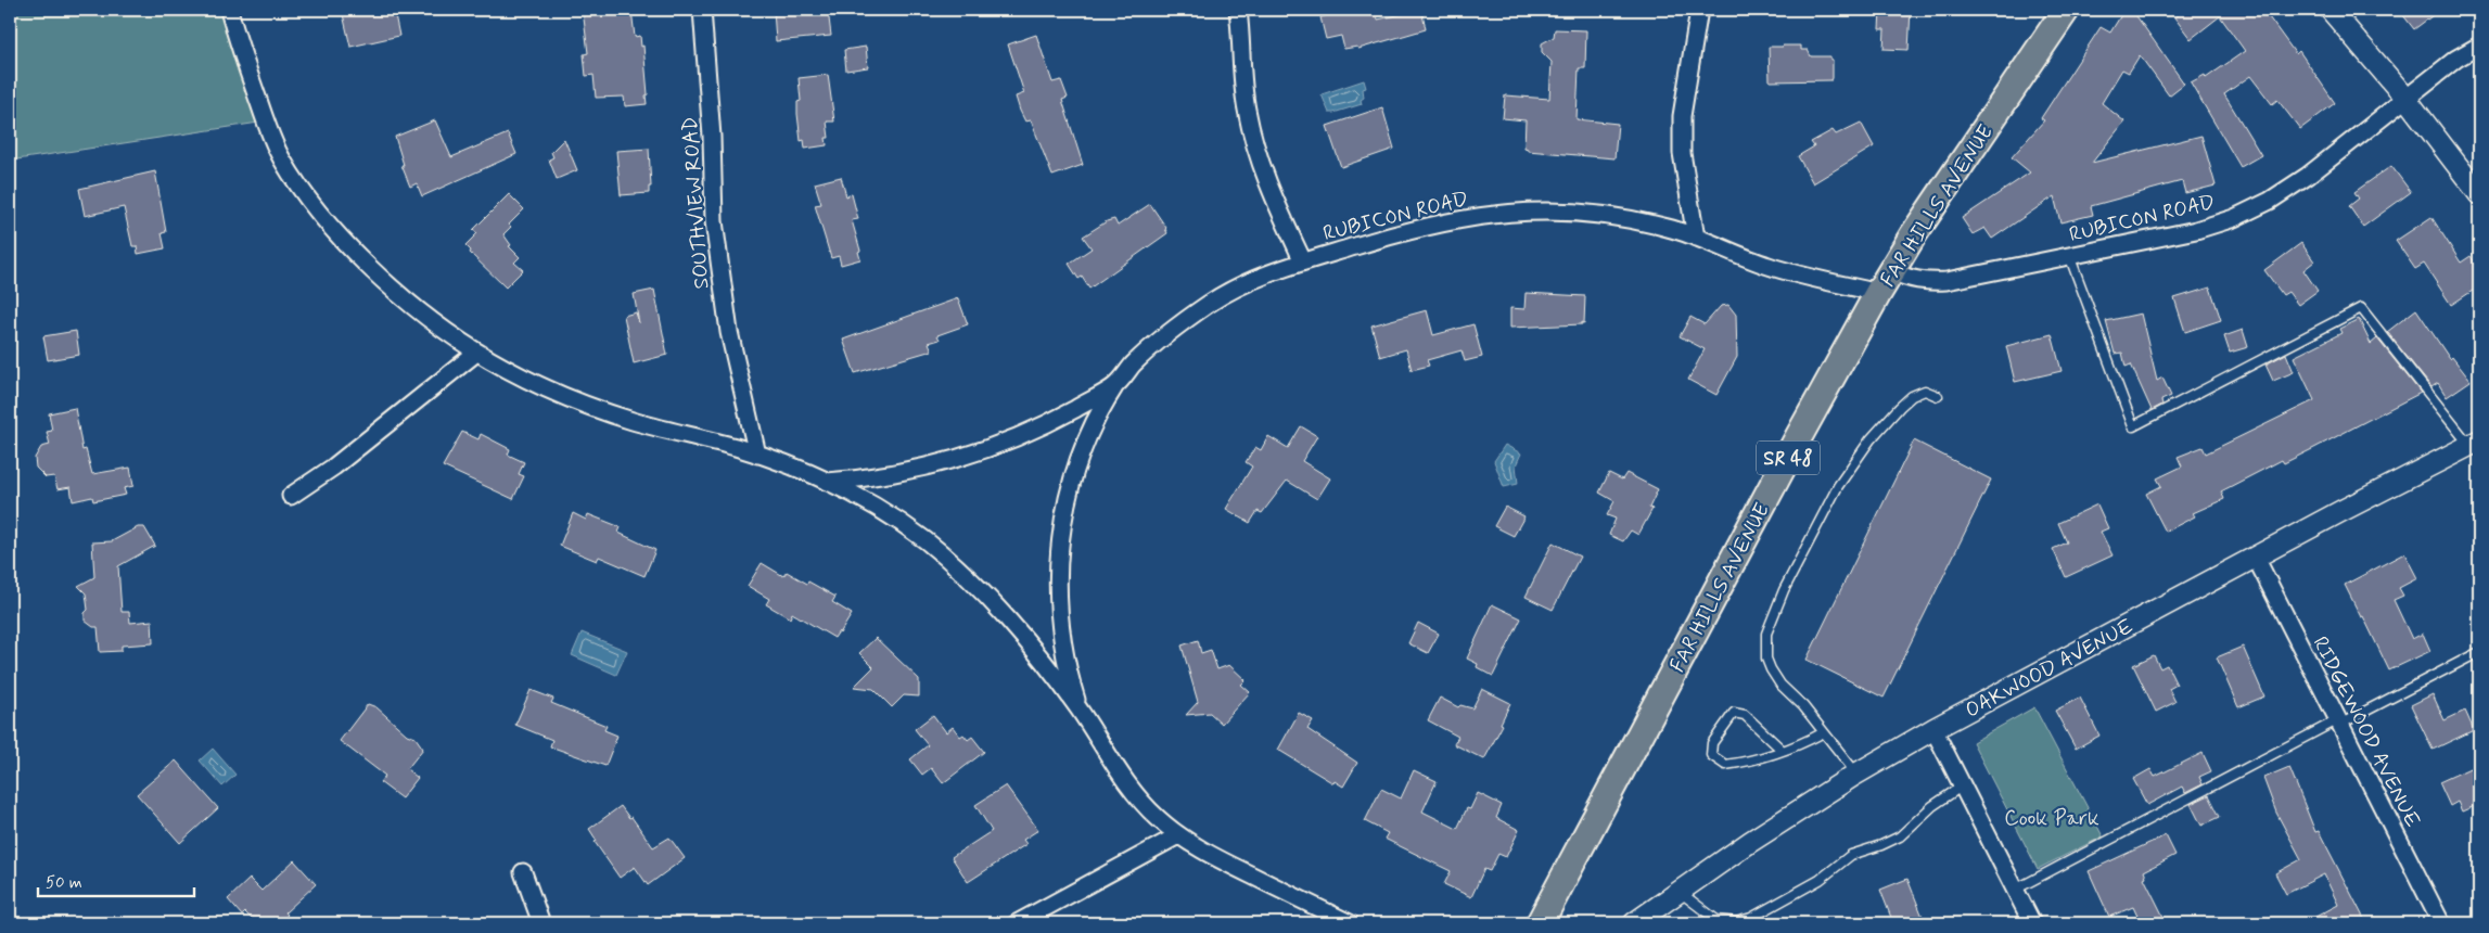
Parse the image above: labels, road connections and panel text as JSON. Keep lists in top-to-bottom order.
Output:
{
  "streets": {
    "main road": ["FAR HILLS AVENUE", "SR 48"],
    "street": [
      "SOUTHVIEW ROAD",
      "RUBICON ROAD",
      "OAKWOOD AVENUE",
      "RIDGEWOOD AVENUE"
    ]
  },
  "crossings": [
    ["FAR HILLS AVENUE", "RUBICON ROAD"],
    ["OAKWOOD AVENUE", "RIDGEWOOD AVENUE"]
  ],
  "parks": ["Cook Park"],
  "scale_bar": "50 m"
}
